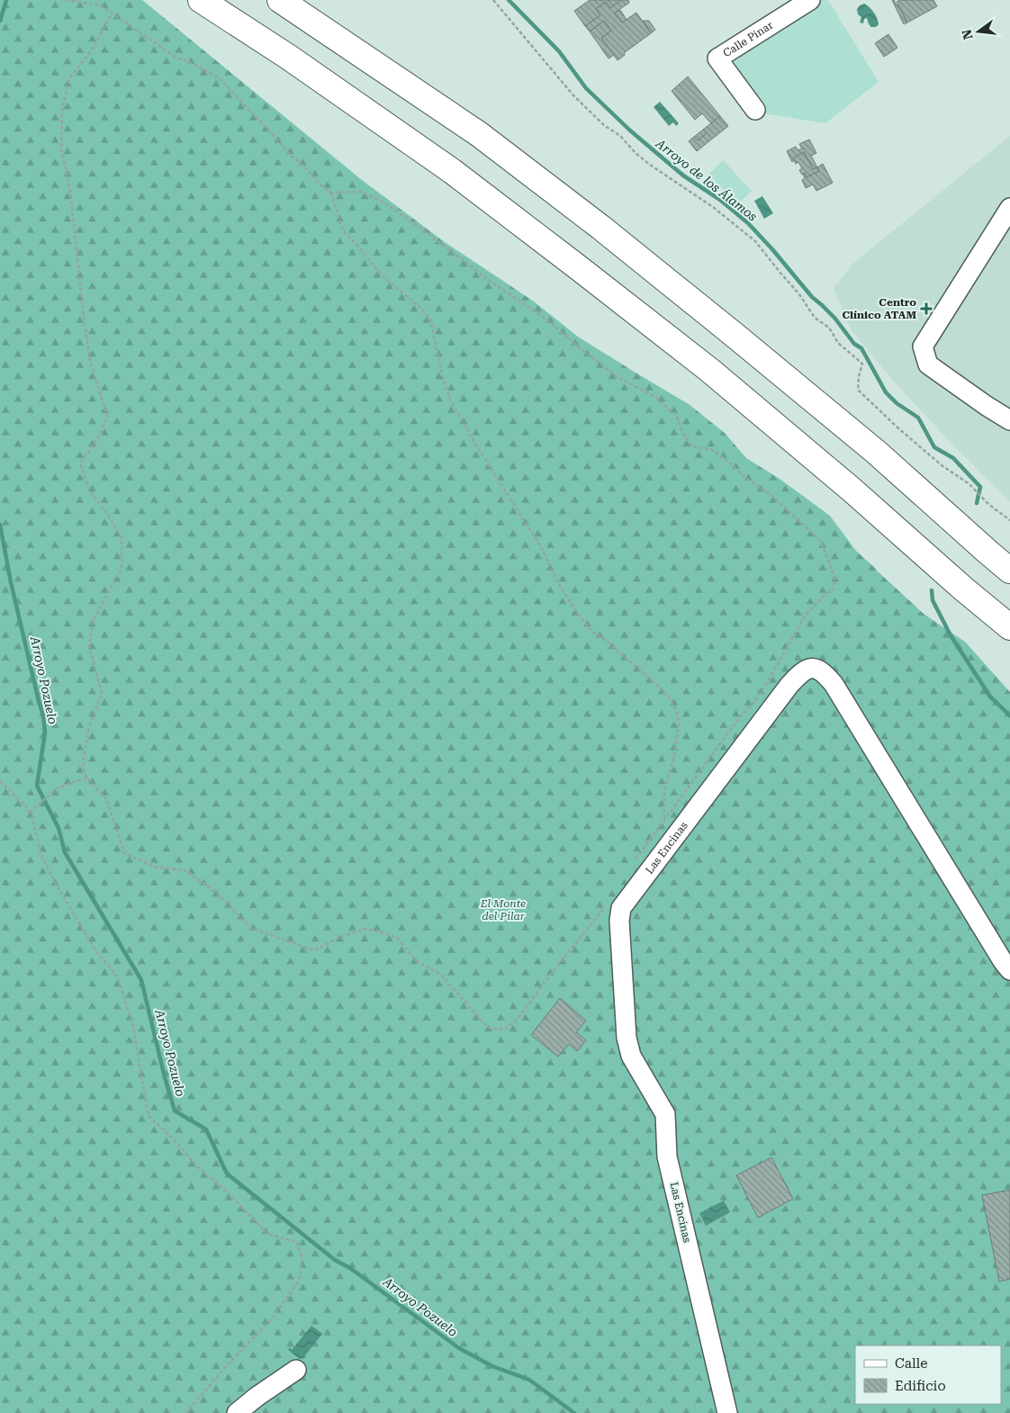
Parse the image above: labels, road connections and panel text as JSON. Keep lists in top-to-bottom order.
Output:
{
  "streets": {
    "street": ["Calle Pinar", "Las Encinas"]
  },
  "water": ["Arroyo de los Álamos", "Arroyo Pozuelo"],
  "parks": ["El Monte del Pilar"],
  "places": {
    "health": ["Centro Clínico ATAM"]
  },
  "legend": ["Calle", "Edificio"],
  "north": "left"
}
